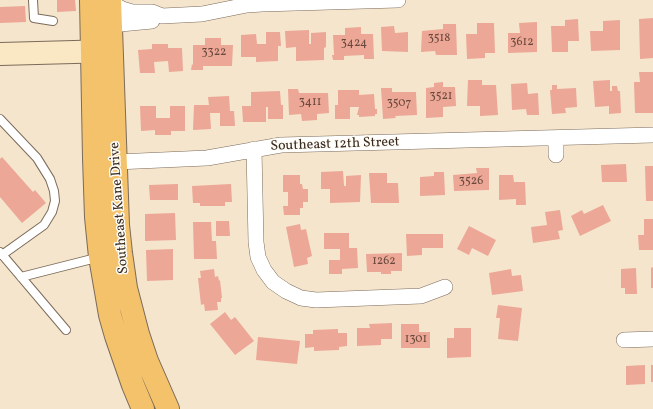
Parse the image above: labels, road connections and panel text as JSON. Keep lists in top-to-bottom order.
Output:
{
  "streets": {
    "main road": ["Southeast Kane Drive"],
    "street": ["Southeast 12th Street"]
  },
  "crossings": [
    ["Southeast 12th Street", "Southeast Kane Drive"]
  ],
  "house_numbers": [
    "3518",
    "3612",
    "3424",
    "3322",
    "3521",
    "3411",
    "3507",
    "3526",
    "1262",
    "1301"
  ]
}
